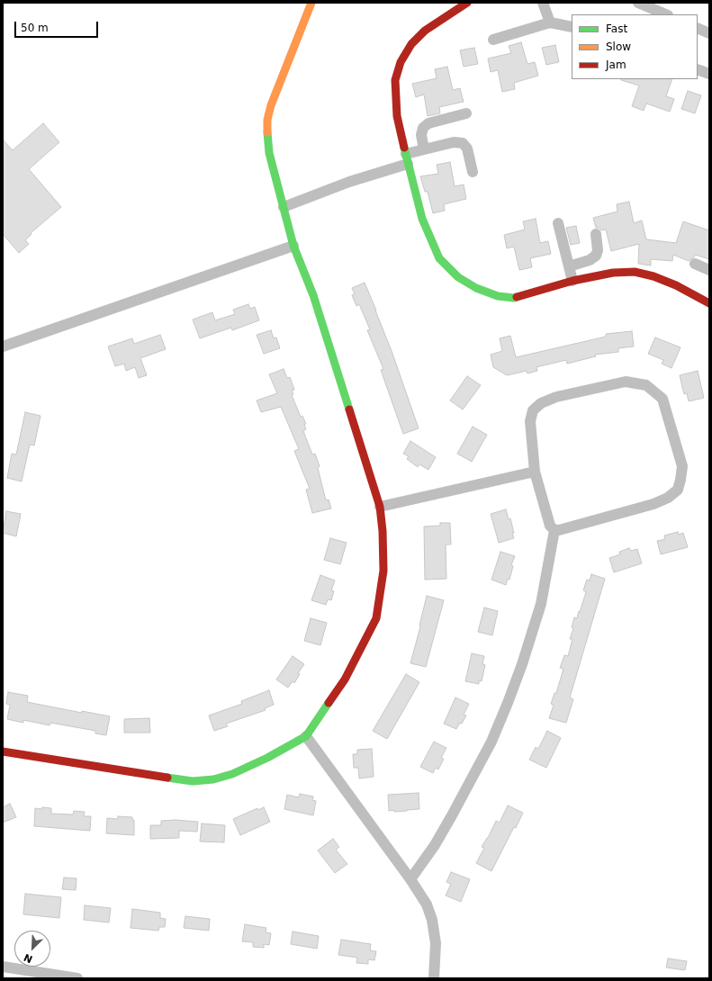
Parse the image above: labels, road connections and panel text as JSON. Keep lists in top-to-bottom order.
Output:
{
  "legend": ["Fast", "Slow", "Jam"],
  "scale_bar": "50 m",
  "north": "bottom left"
}
